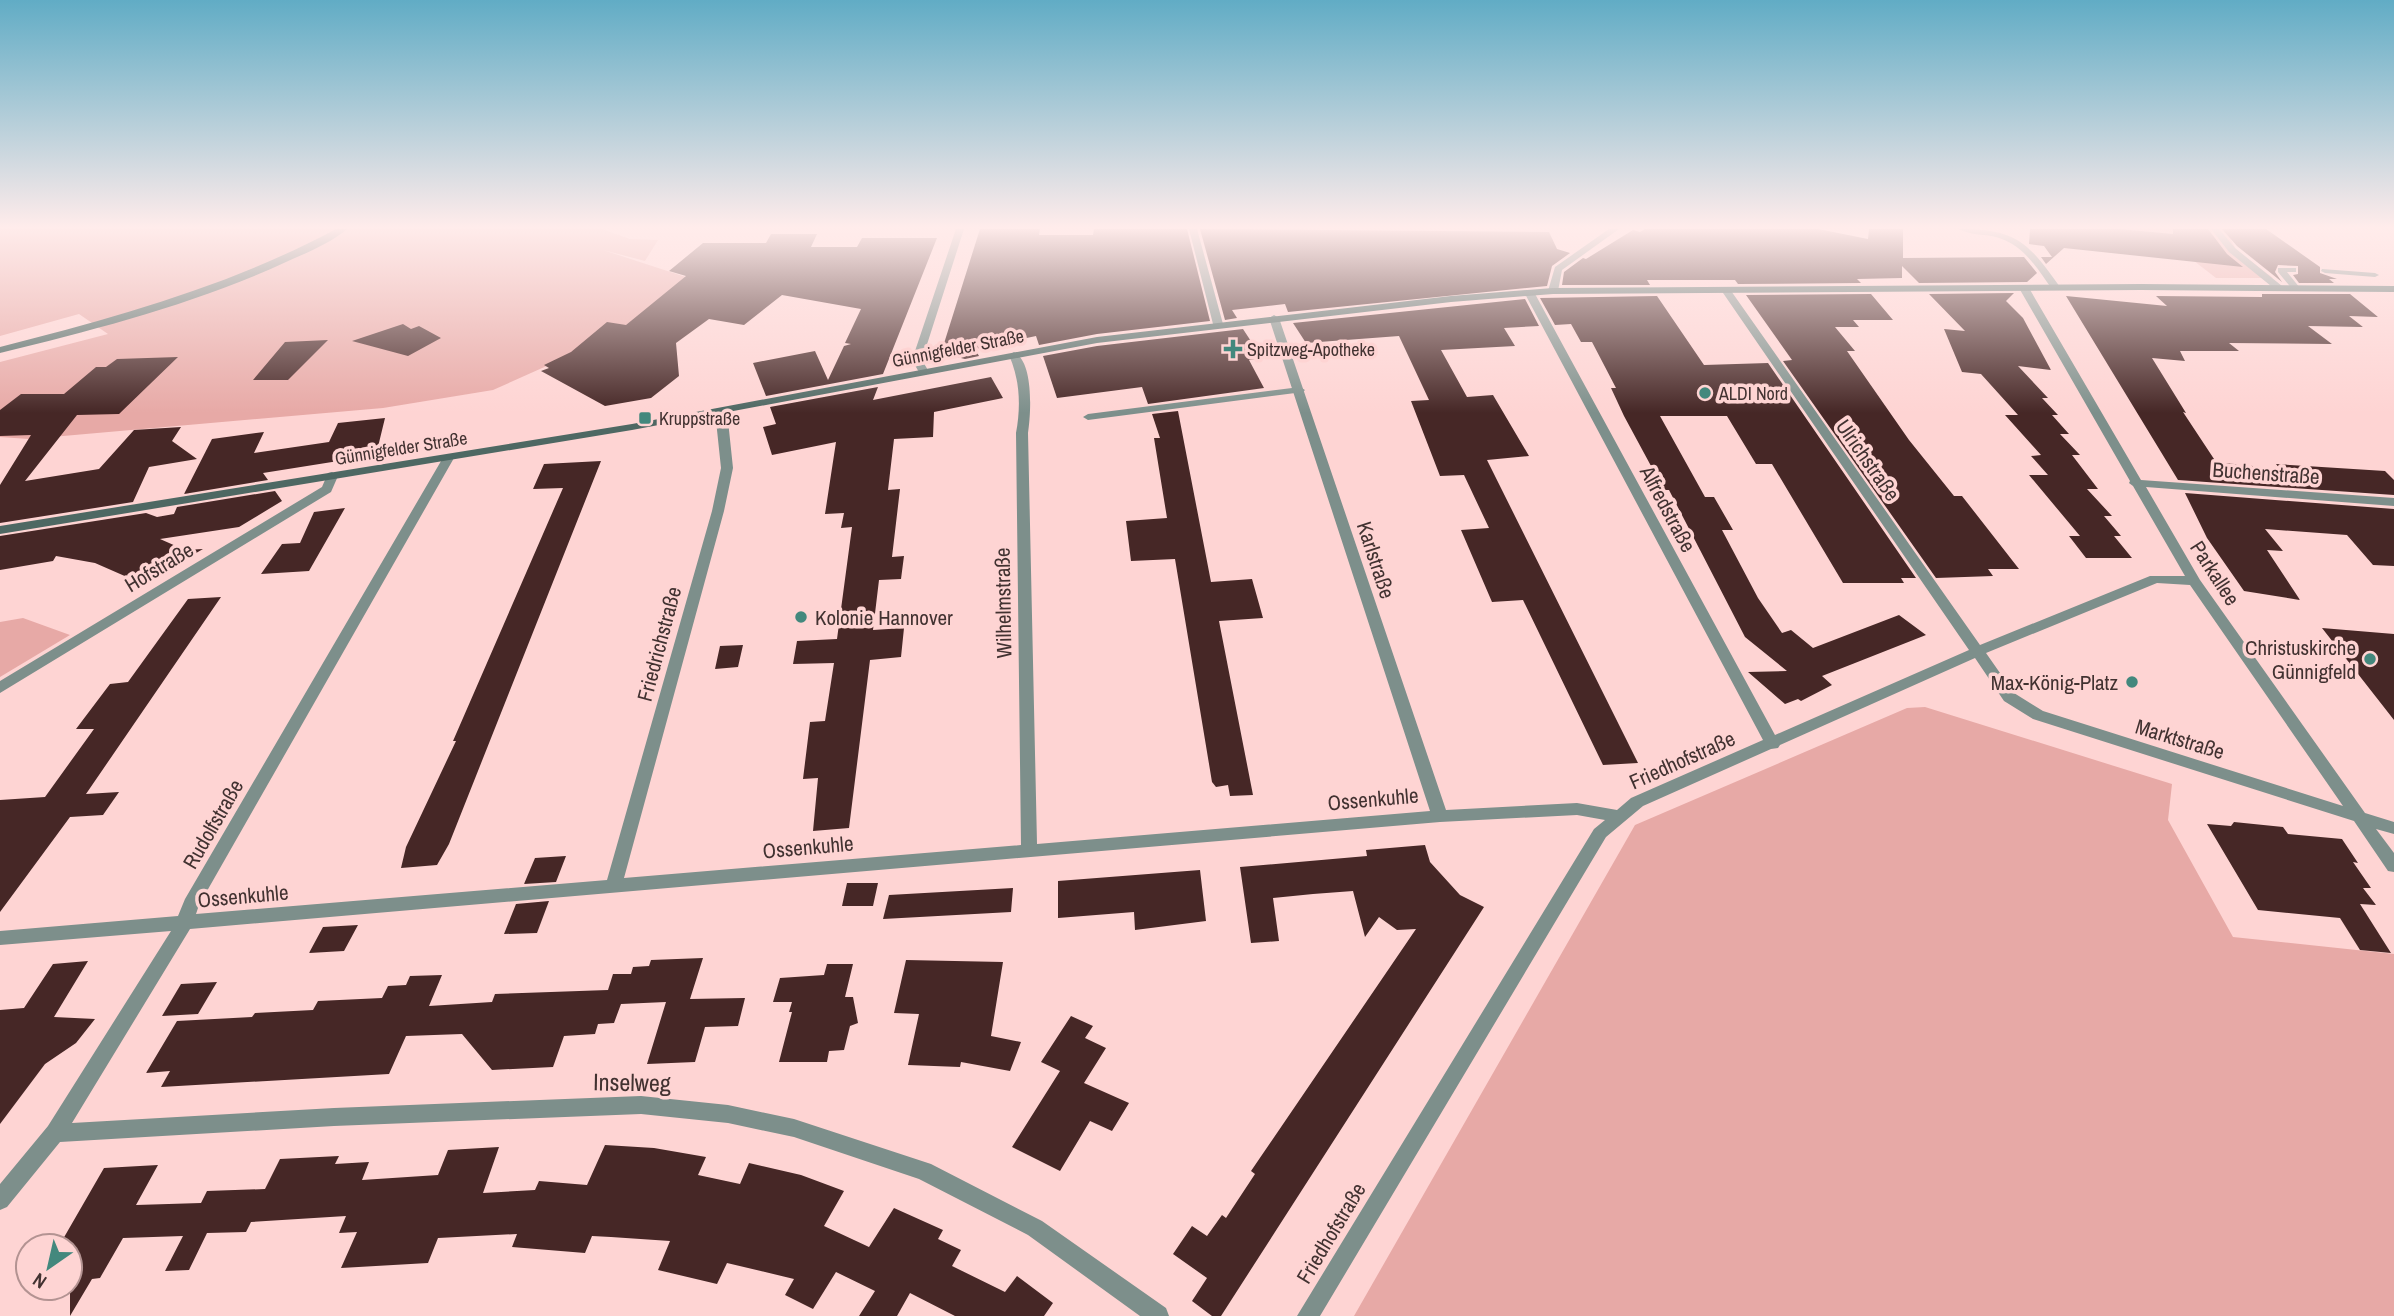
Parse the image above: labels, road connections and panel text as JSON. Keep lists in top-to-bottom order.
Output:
{
  "streets": {
    "street": [
      "Günnigfelder Straße",
      "Ulrichstraße",
      "Buchenstraße",
      "Alfredstraße",
      "Karlstraße",
      "Hofstraße",
      "Parkallee",
      "Wilhelmstraße",
      "Friedrichstraße",
      "Marktstraße",
      "Friedhofstraße",
      "Ossenkuhle",
      "Rudolfstraße",
      "Inselweg"
    ]
  },
  "crossings": [
    ["Günnigfelder Straße", "Alfredstraße"],
    ["Günnigfelder Straße", "Karlstraße"],
    ["Günnigfelder Straße", "Hofstraße"],
    ["Günnigfelder Straße", "Wilhelmstraße"],
    ["Günnigfelder Straße", "Friedrichstraße"],
    ["Günnigfelder Straße", "Rudolfstraße"],
    ["Ulrichstraße", "Marktstraße"],
    ["Ulrichstraße", "Friedhofstraße"],
    ["Buchenstraße", "Parkallee"],
    ["Alfredstraße", "Friedhofstraße"],
    ["Karlstraße", "Ossenkuhle"],
    ["Parkallee", "Marktstraße"],
    ["Parkallee", "Friedhofstraße"],
    ["Wilhelmstraße", "Ossenkuhle"],
    ["Friedrichstraße", "Ossenkuhle"],
    ["Marktstraße", "Friedhofstraße"],
    ["Friedhofstraße", "Ossenkuhle"],
    ["Ossenkuhle", "Rudolfstraße"],
    ["Rudolfstraße", "Inselweg"]
  ],
  "places": {
    "health": ["Spitzweg-Apotheke"],
    "other": [
      "ALDI Nord",
      "Kolonie Hannover",
      "Christuskirche Günnigfeld",
      "Max-König-Platz"
    ],
    "transit": ["Kruppstraße"]
  },
  "north": "bottom left"
}
